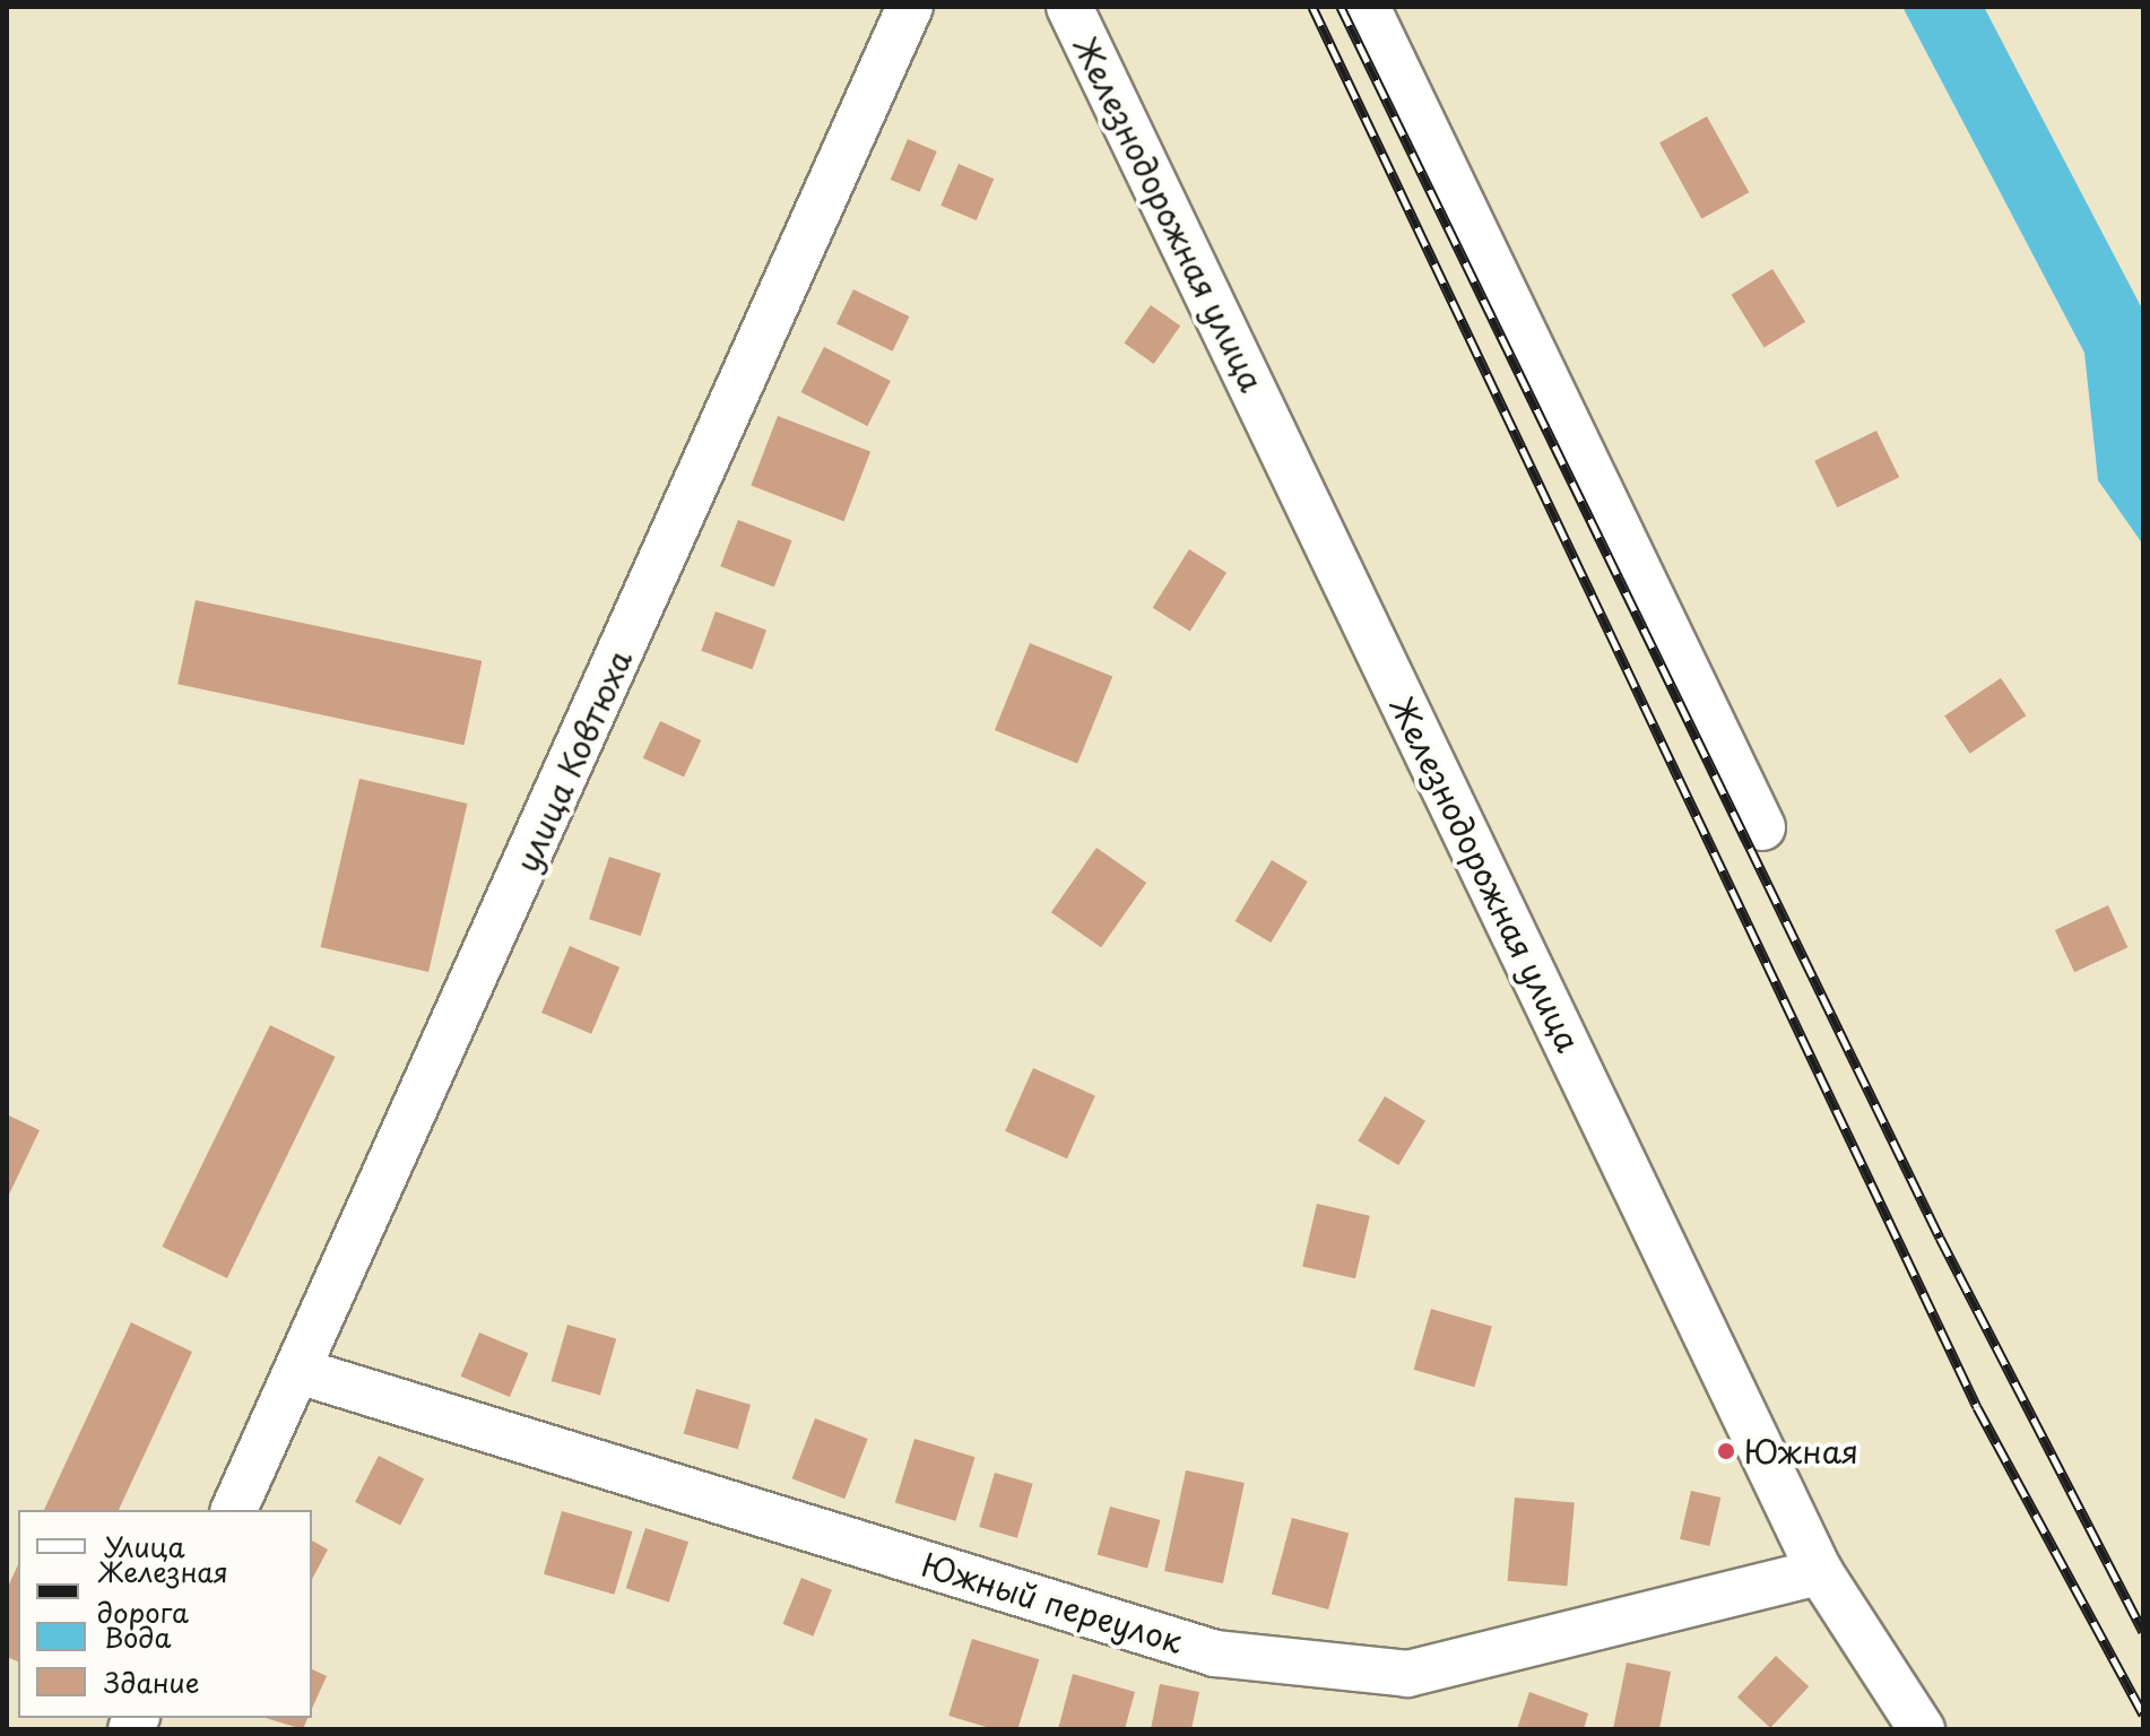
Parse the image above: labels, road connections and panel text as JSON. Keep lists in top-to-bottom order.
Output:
{
  "streets": {
    "street": ["Железнодорожная улица", "улица Ковтюха", "Южный переулок"]
  },
  "crossings": [
    ["Железнодорожная улица", "Южный переулок"],
    ["улица Ковтюха", "Южный переулок"]
  ],
  "places": ["Южная"],
  "legend": [
    "Улица",
    "Железная дорога",
    "Вода",
    "Здание"
  ]
}
